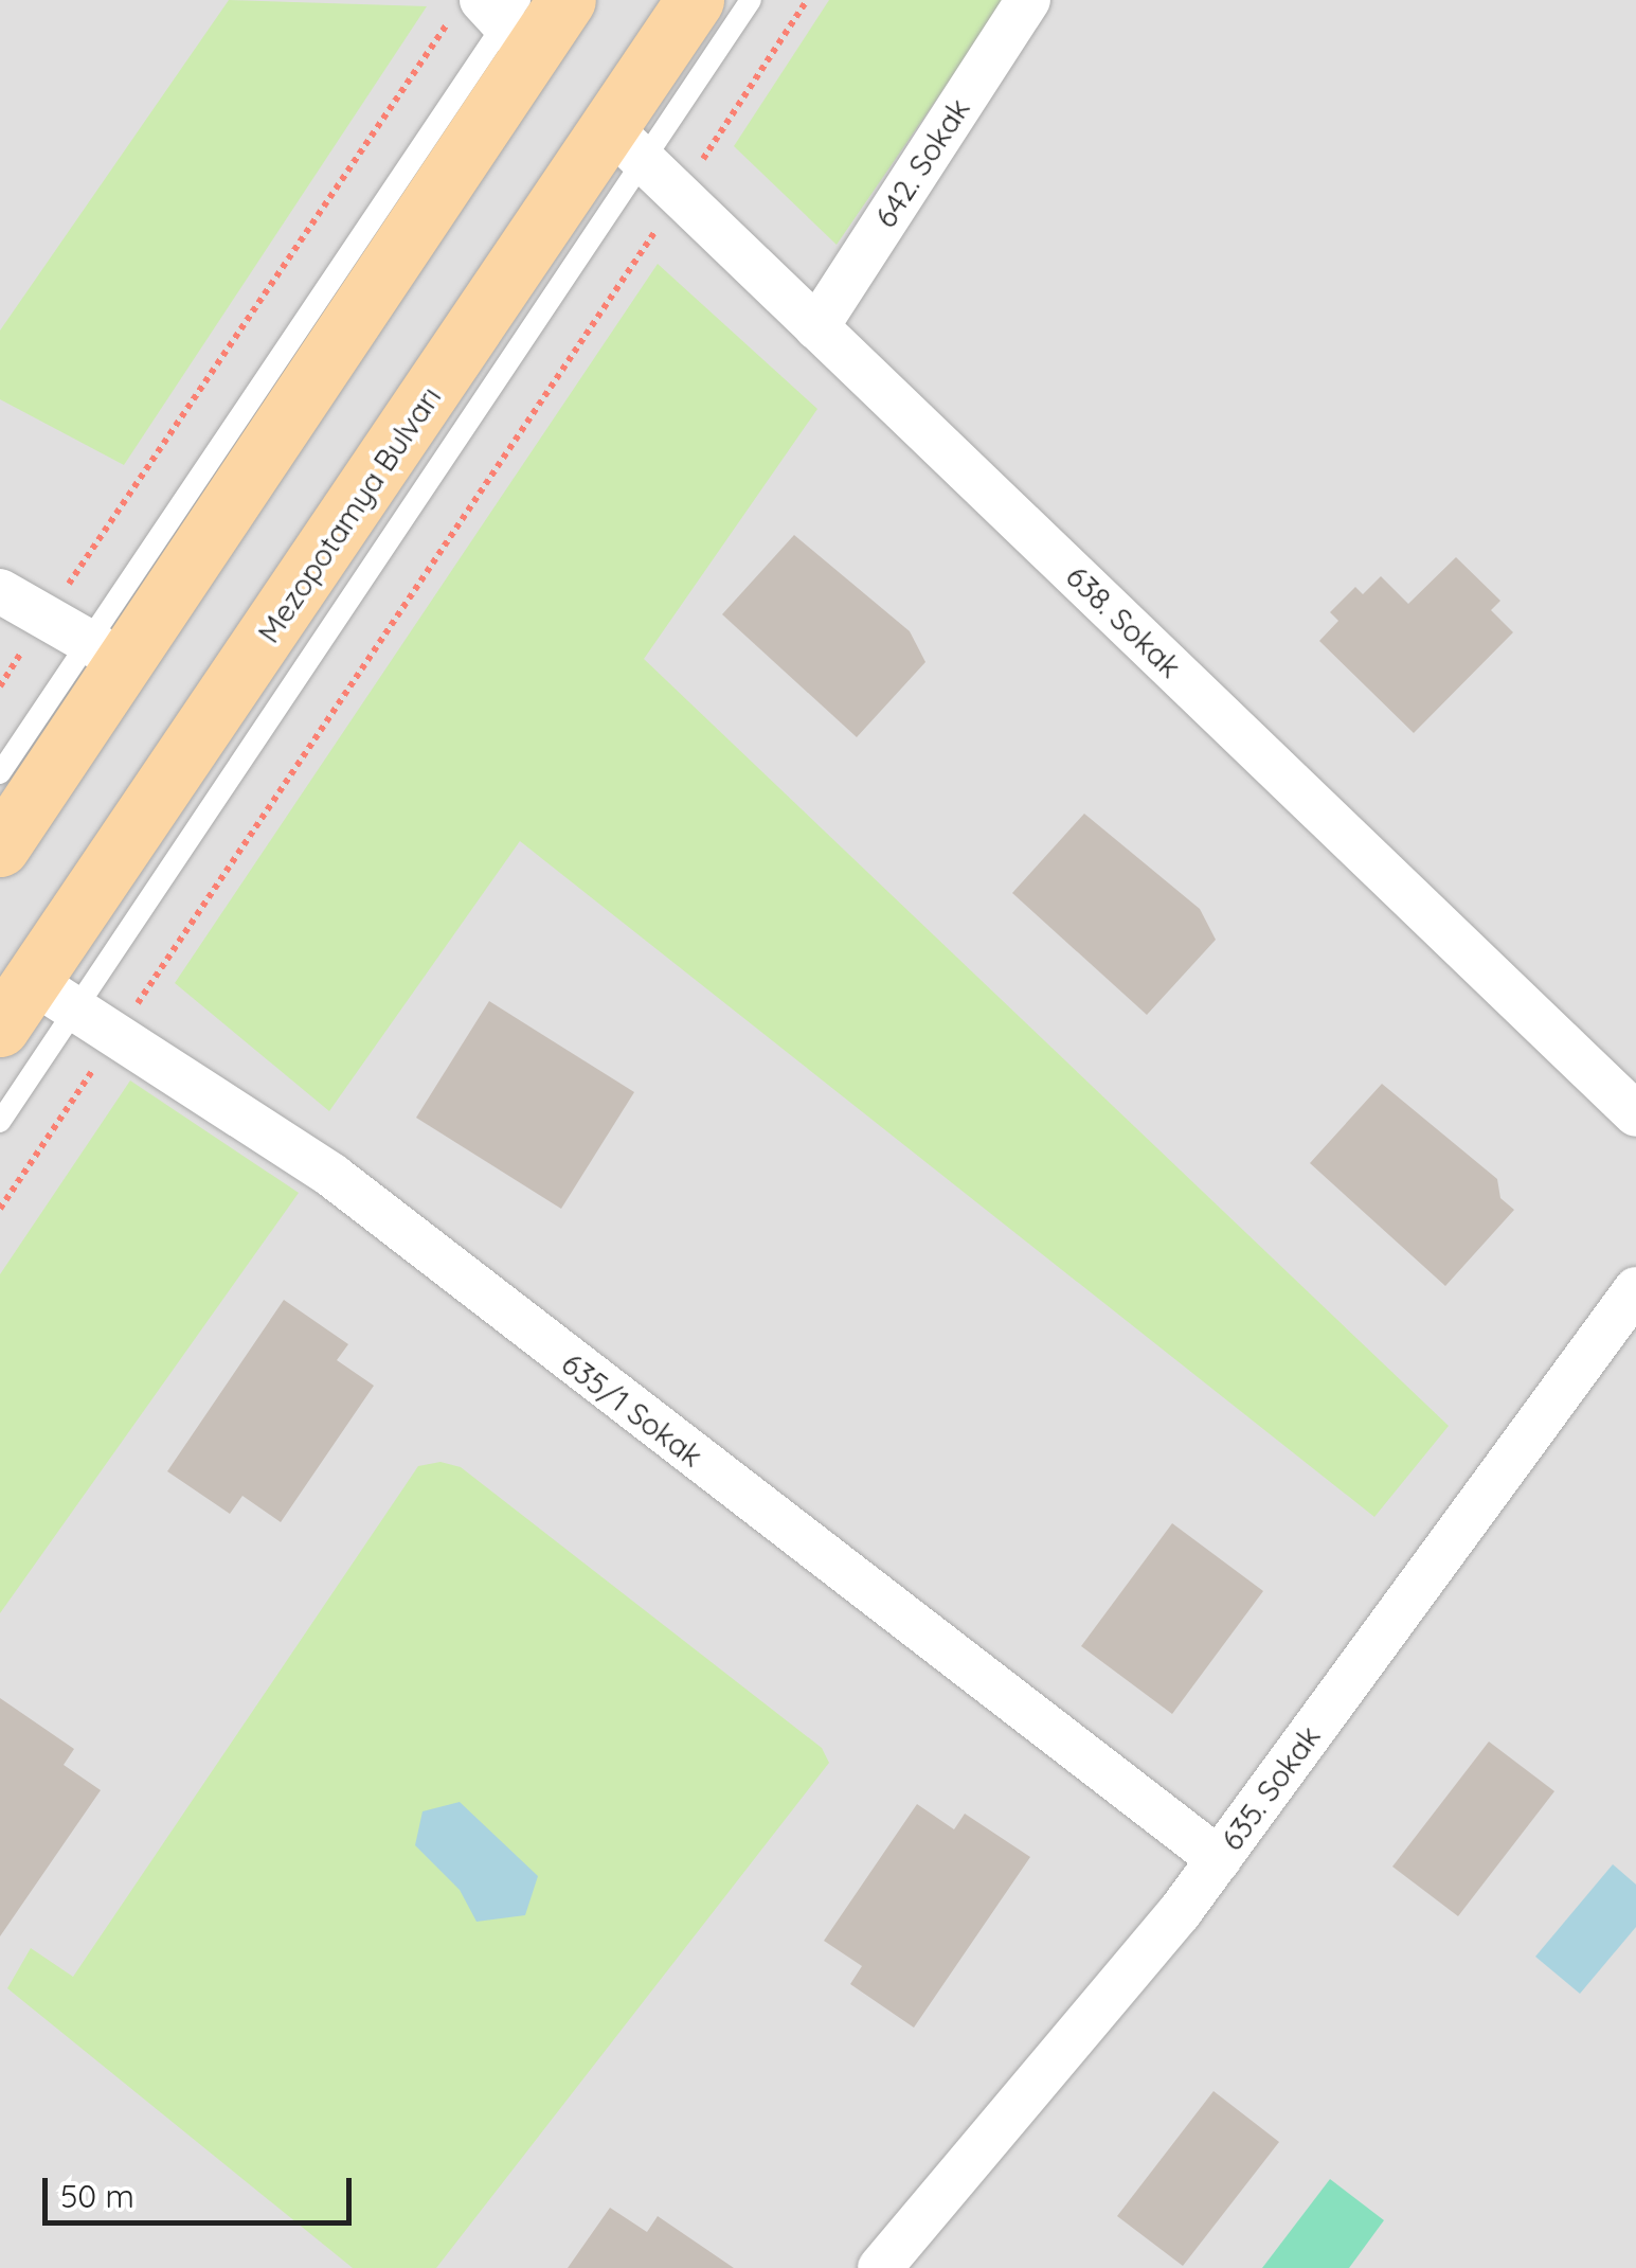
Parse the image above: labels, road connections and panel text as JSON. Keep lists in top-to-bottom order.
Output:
{
  "streets": {
    "main road": ["Mezopotamya Bulvarı"],
    "street": [
      "642. Sokak",
      "638. Sokak",
      "635/1 Sokak",
      "635. Sokak"
    ]
  },
  "crossings": [
    ["642. Sokak", "638. Sokak"],
    ["Mezopotamya Bulvarı", "638. Sokak"],
    ["Mezopotamya Bulvarı", "635/1 Sokak"],
    ["635/1 Sokak", "635. Sokak"]
  ],
  "scale_bar": "50 m"
}
